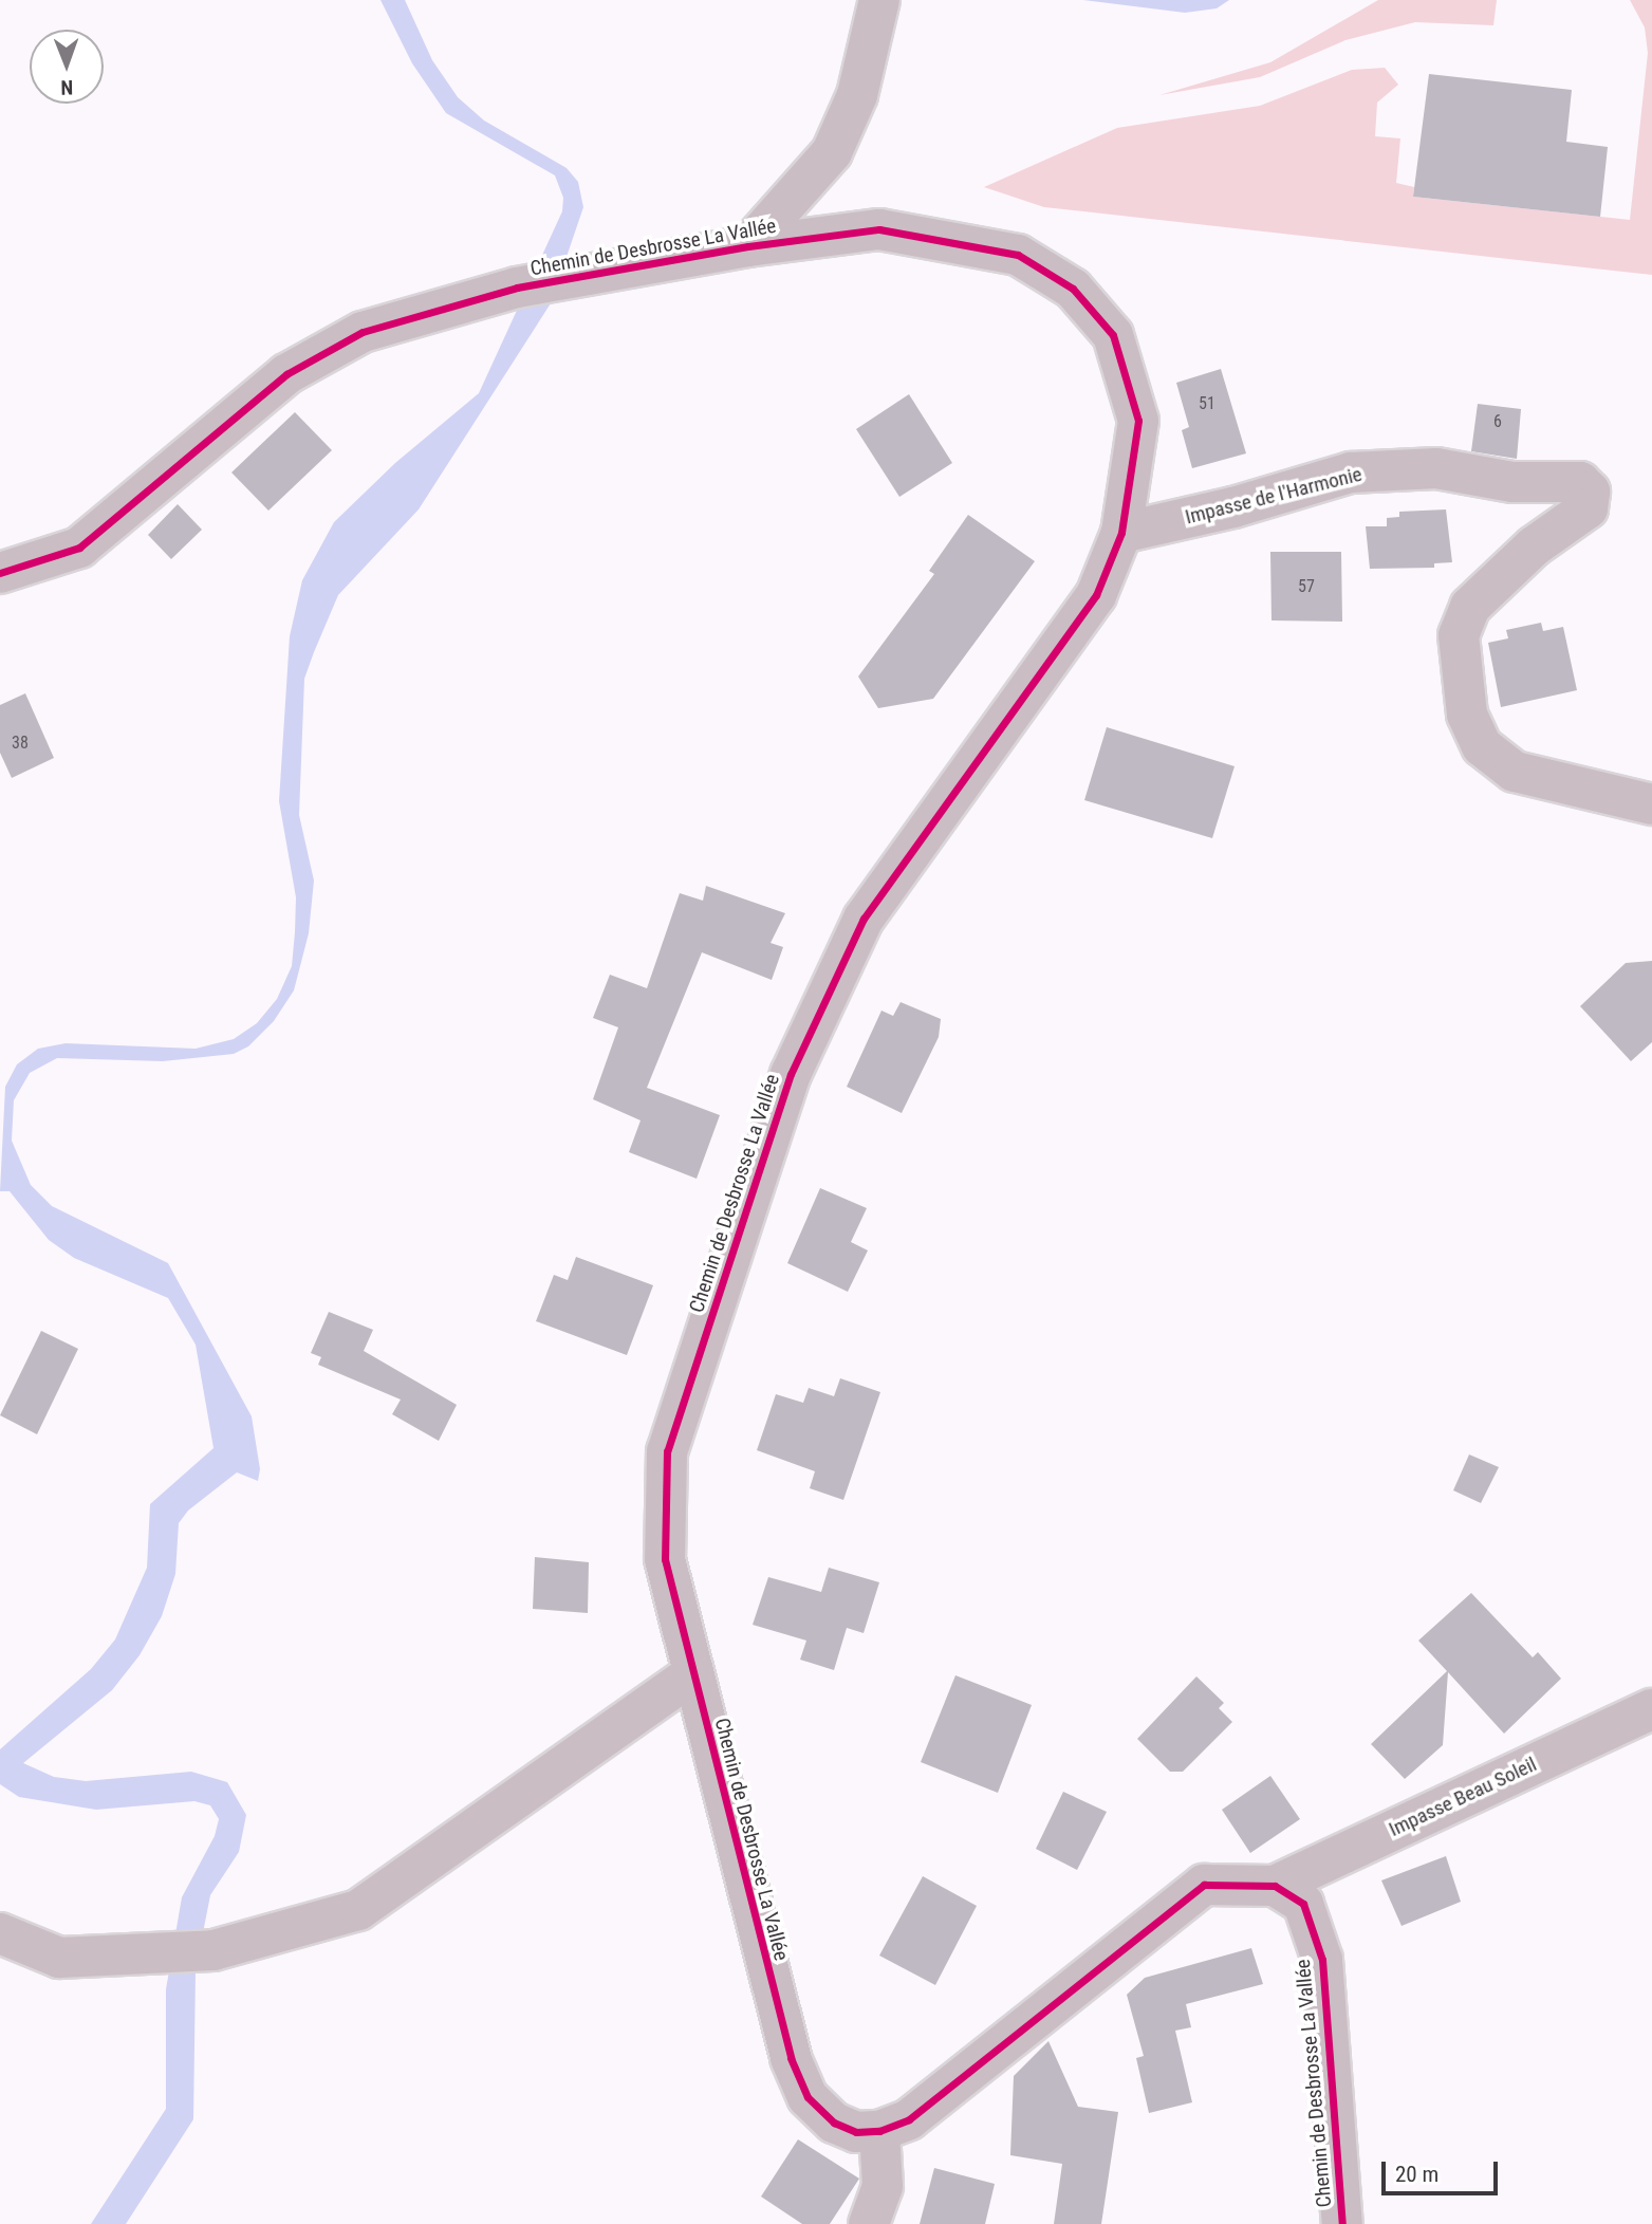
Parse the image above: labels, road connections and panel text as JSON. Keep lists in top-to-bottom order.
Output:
{
  "streets": {
    "street": ["Chemin de Desbrosse La Vallée", "Impasse de l'Harmonie", "Impasse Beau Soleil"]
  },
  "crossings": [
    ["Chemin de Desbrosse La Vallée", "Impasse de l'Harmonie"],
    ["Chemin de Desbrosse La Vallée", "Impasse Beau Soleil"]
  ],
  "house_numbers": [
    "51",
    "6",
    "57",
    "38"
  ],
  "scale_bar": "20 m",
  "north": "bottom"
}
